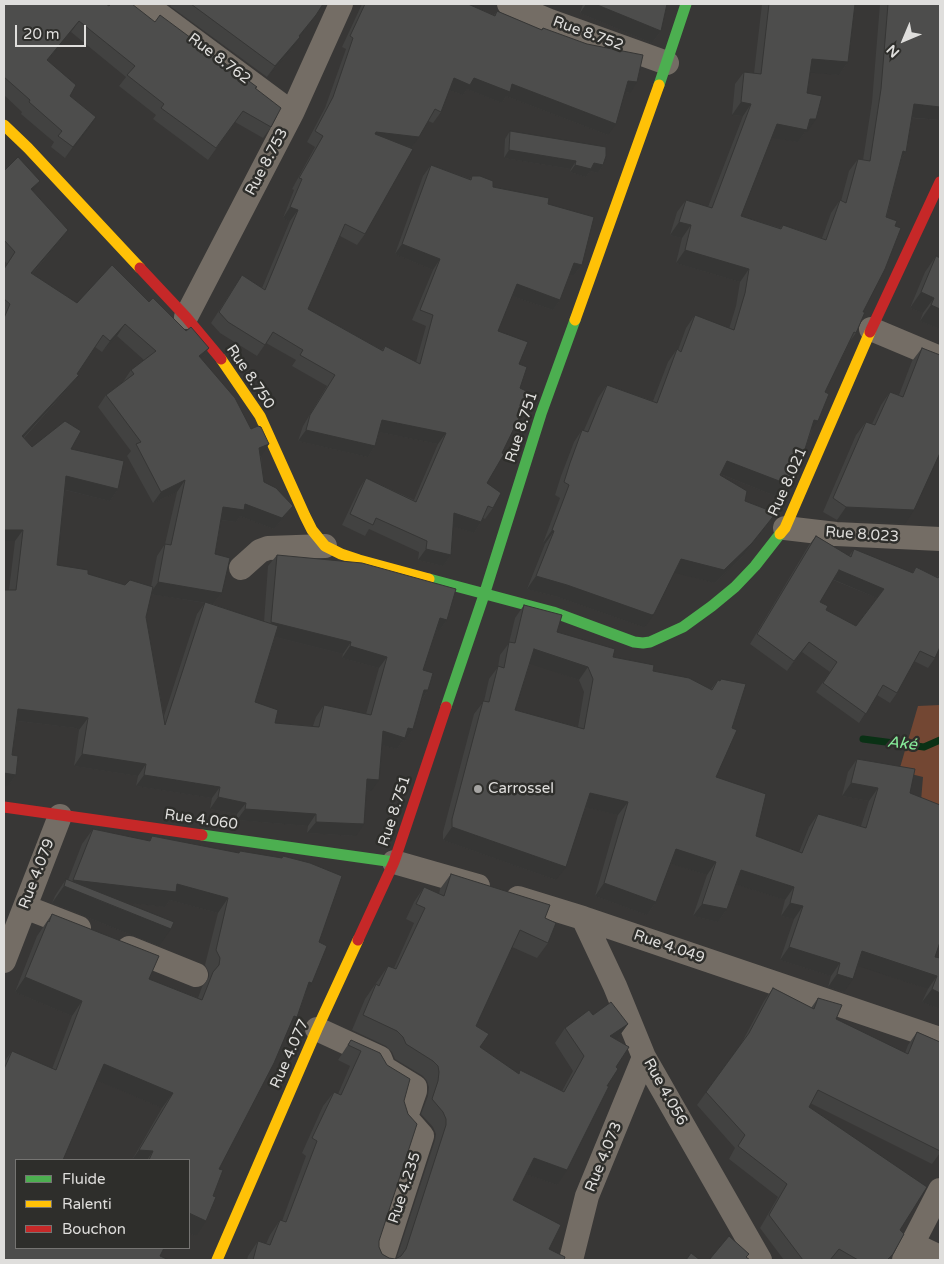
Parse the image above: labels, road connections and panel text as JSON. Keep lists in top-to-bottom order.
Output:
{
  "streets": {
    "street": [
      "Rue 8.752",
      "Rue 8.762",
      "Rue 8.753",
      "Rue 8.750",
      "Rue 8.751",
      "Rue 8.021",
      "Rue 8.023",
      "Rue 4.060",
      "Rue 4.079",
      "Rue 4.049",
      "Rue 4.077",
      "Rue 4.056",
      "Rue 4.073",
      "Rue 4.235"
    ]
  },
  "crossings": [
    ["Rue 8.752", "Rue 8.751"],
    ["Rue 8.762", "Rue 8.753"],
    ["Rue 8.753", "Rue 8.750"],
    ["Rue 8.750", "Rue 8.751"],
    ["Rue 8.750", "Rue 8.021"],
    ["Rue 8.751", "Rue 8.021"],
    ["Rue 8.751", "Rue 4.060"],
    ["Rue 8.751", "Rue 4.049"],
    ["Rue 8.751", "Rue 4.077"],
    ["Rue 8.021", "Rue 8.023"],
    ["Rue 4.060", "Rue 4.079"],
    ["Rue 4.060", "Rue 4.049"],
    ["Rue 4.060", "Rue 4.077"],
    ["Rue 4.049", "Rue 4.077"],
    ["Rue 4.049", "Rue 4.056"],
    ["Rue 4.077", "Rue 4.235"],
    ["Rue 4.056", "Rue 4.073"]
  ],
  "water": ["Aké"],
  "places": ["Carrossel"],
  "legend": ["Fluide", "Ralenti", "Bouchon"],
  "scale_bar": "20 m",
  "north": "bottom left"
}
